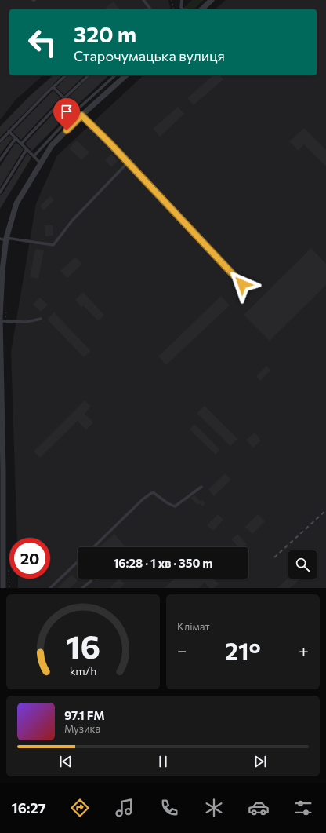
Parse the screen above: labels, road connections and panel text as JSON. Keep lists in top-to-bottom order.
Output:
{
  "page": {
    "turn": ["320 m", "Старочумацька вулиця"],
    "limit": "20",
    "trip": "16:28 · 1 хв · 350 m",
    "tile": "Клімат",
    "heat": ["−", "21°", "+"],
    "song": ["97.1 FM", "Музика"],
    "tabs": "16:27",
    "gauge": ["16", "km/h"]
  }
}
